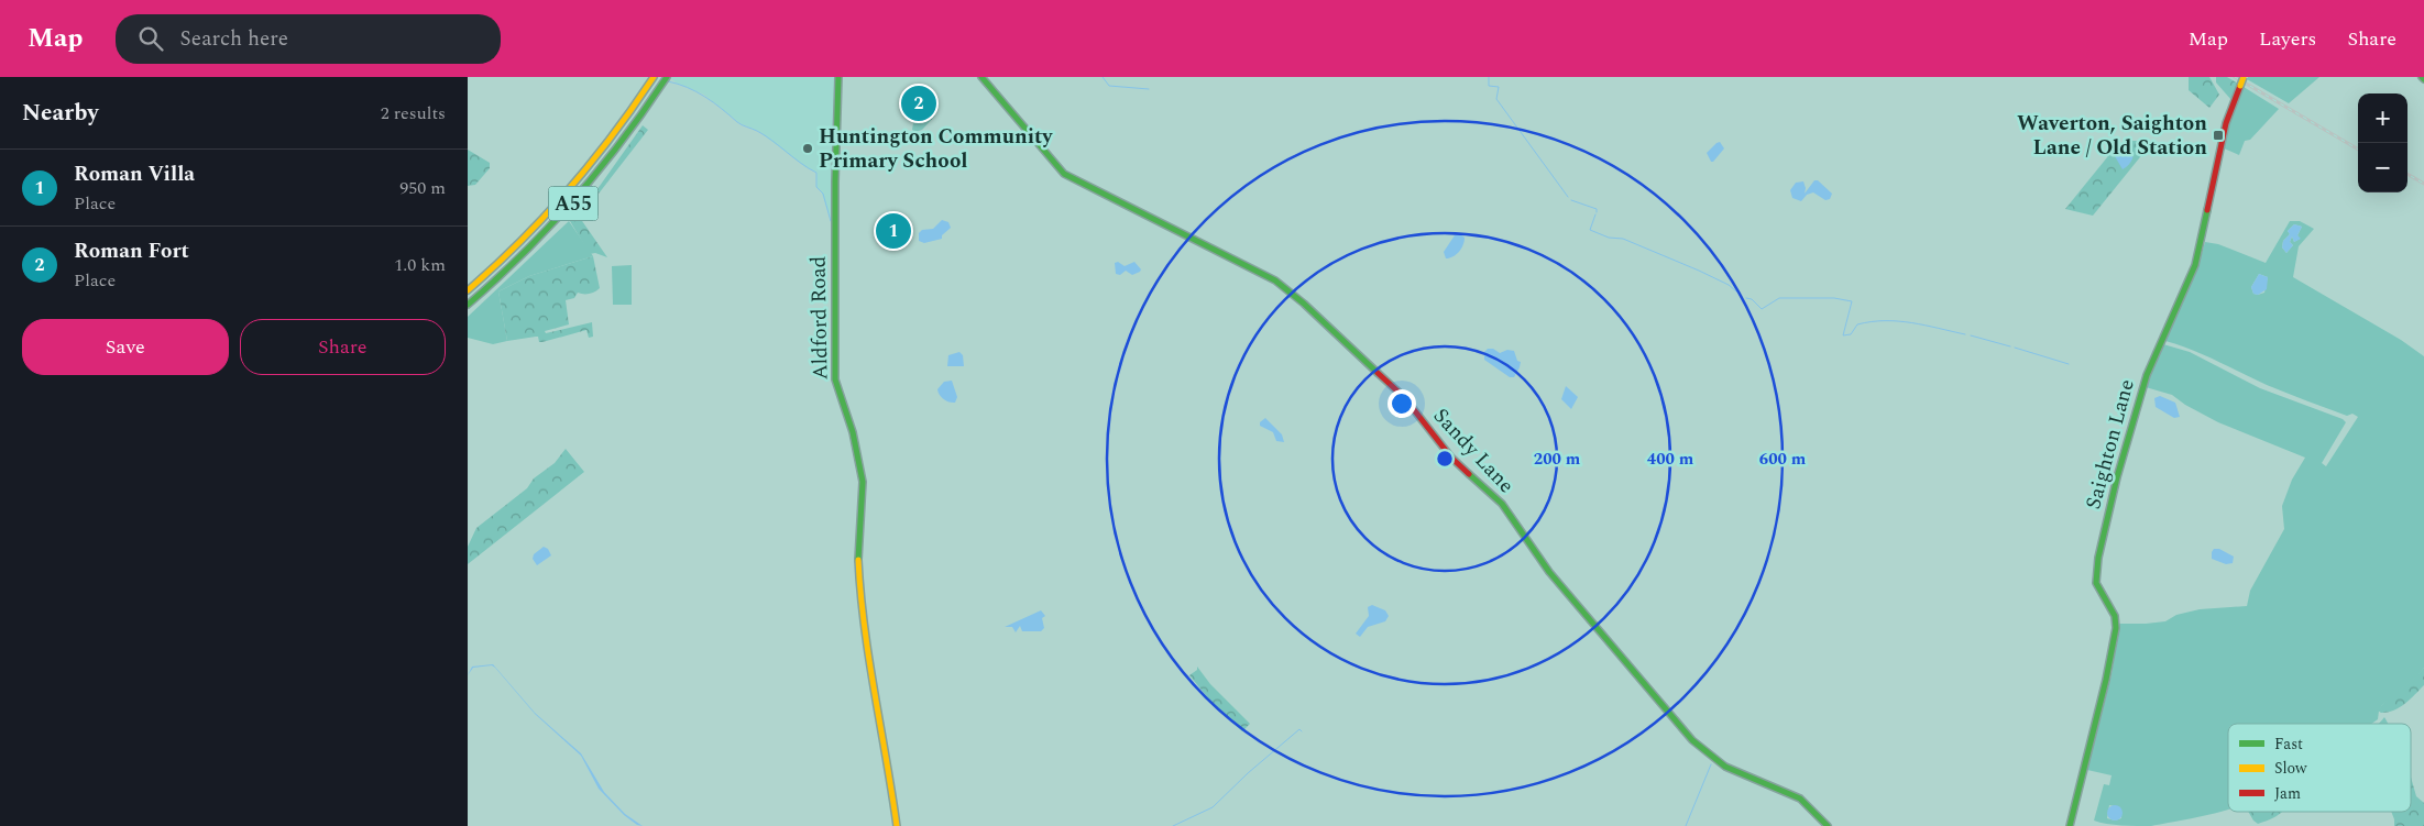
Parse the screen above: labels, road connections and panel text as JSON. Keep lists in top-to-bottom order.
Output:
{
  "streets": {
    "main road": [
      "A55",
      "Aldford Road",
      "Saighton Lane",
      "Sandy Lane"
    ]
  },
  "places": {
    "transit": ["Waverton, Saighton Lane / Old Station"],
    "other": ["Huntington Community Primary School"]
  },
  "legend": ["Fast", "Slow", "Jam"],
  "page": {
    "header": "Map",
    "search": "Search here",
    "nav": ["Map", "Layers", "Share"],
    "heading": ["Nearby", "2 results"],
    "pins": ["2", "1"],
    "map_buttons": ["+", "−"],
    "list": [
      {
        "mark": "1",
        "name": "Roman Villa",
        "note": "Place",
        "value": "950 m"
      },
      {
        "mark": "2",
        "name": "Roman Fort",
        "note": "Place",
        "value": "1.0 km"
      }
    ],
    "buttons": ["Save", "Share"]
  },
  "rings": ["200 m", "400 m", "600 m"]
}
